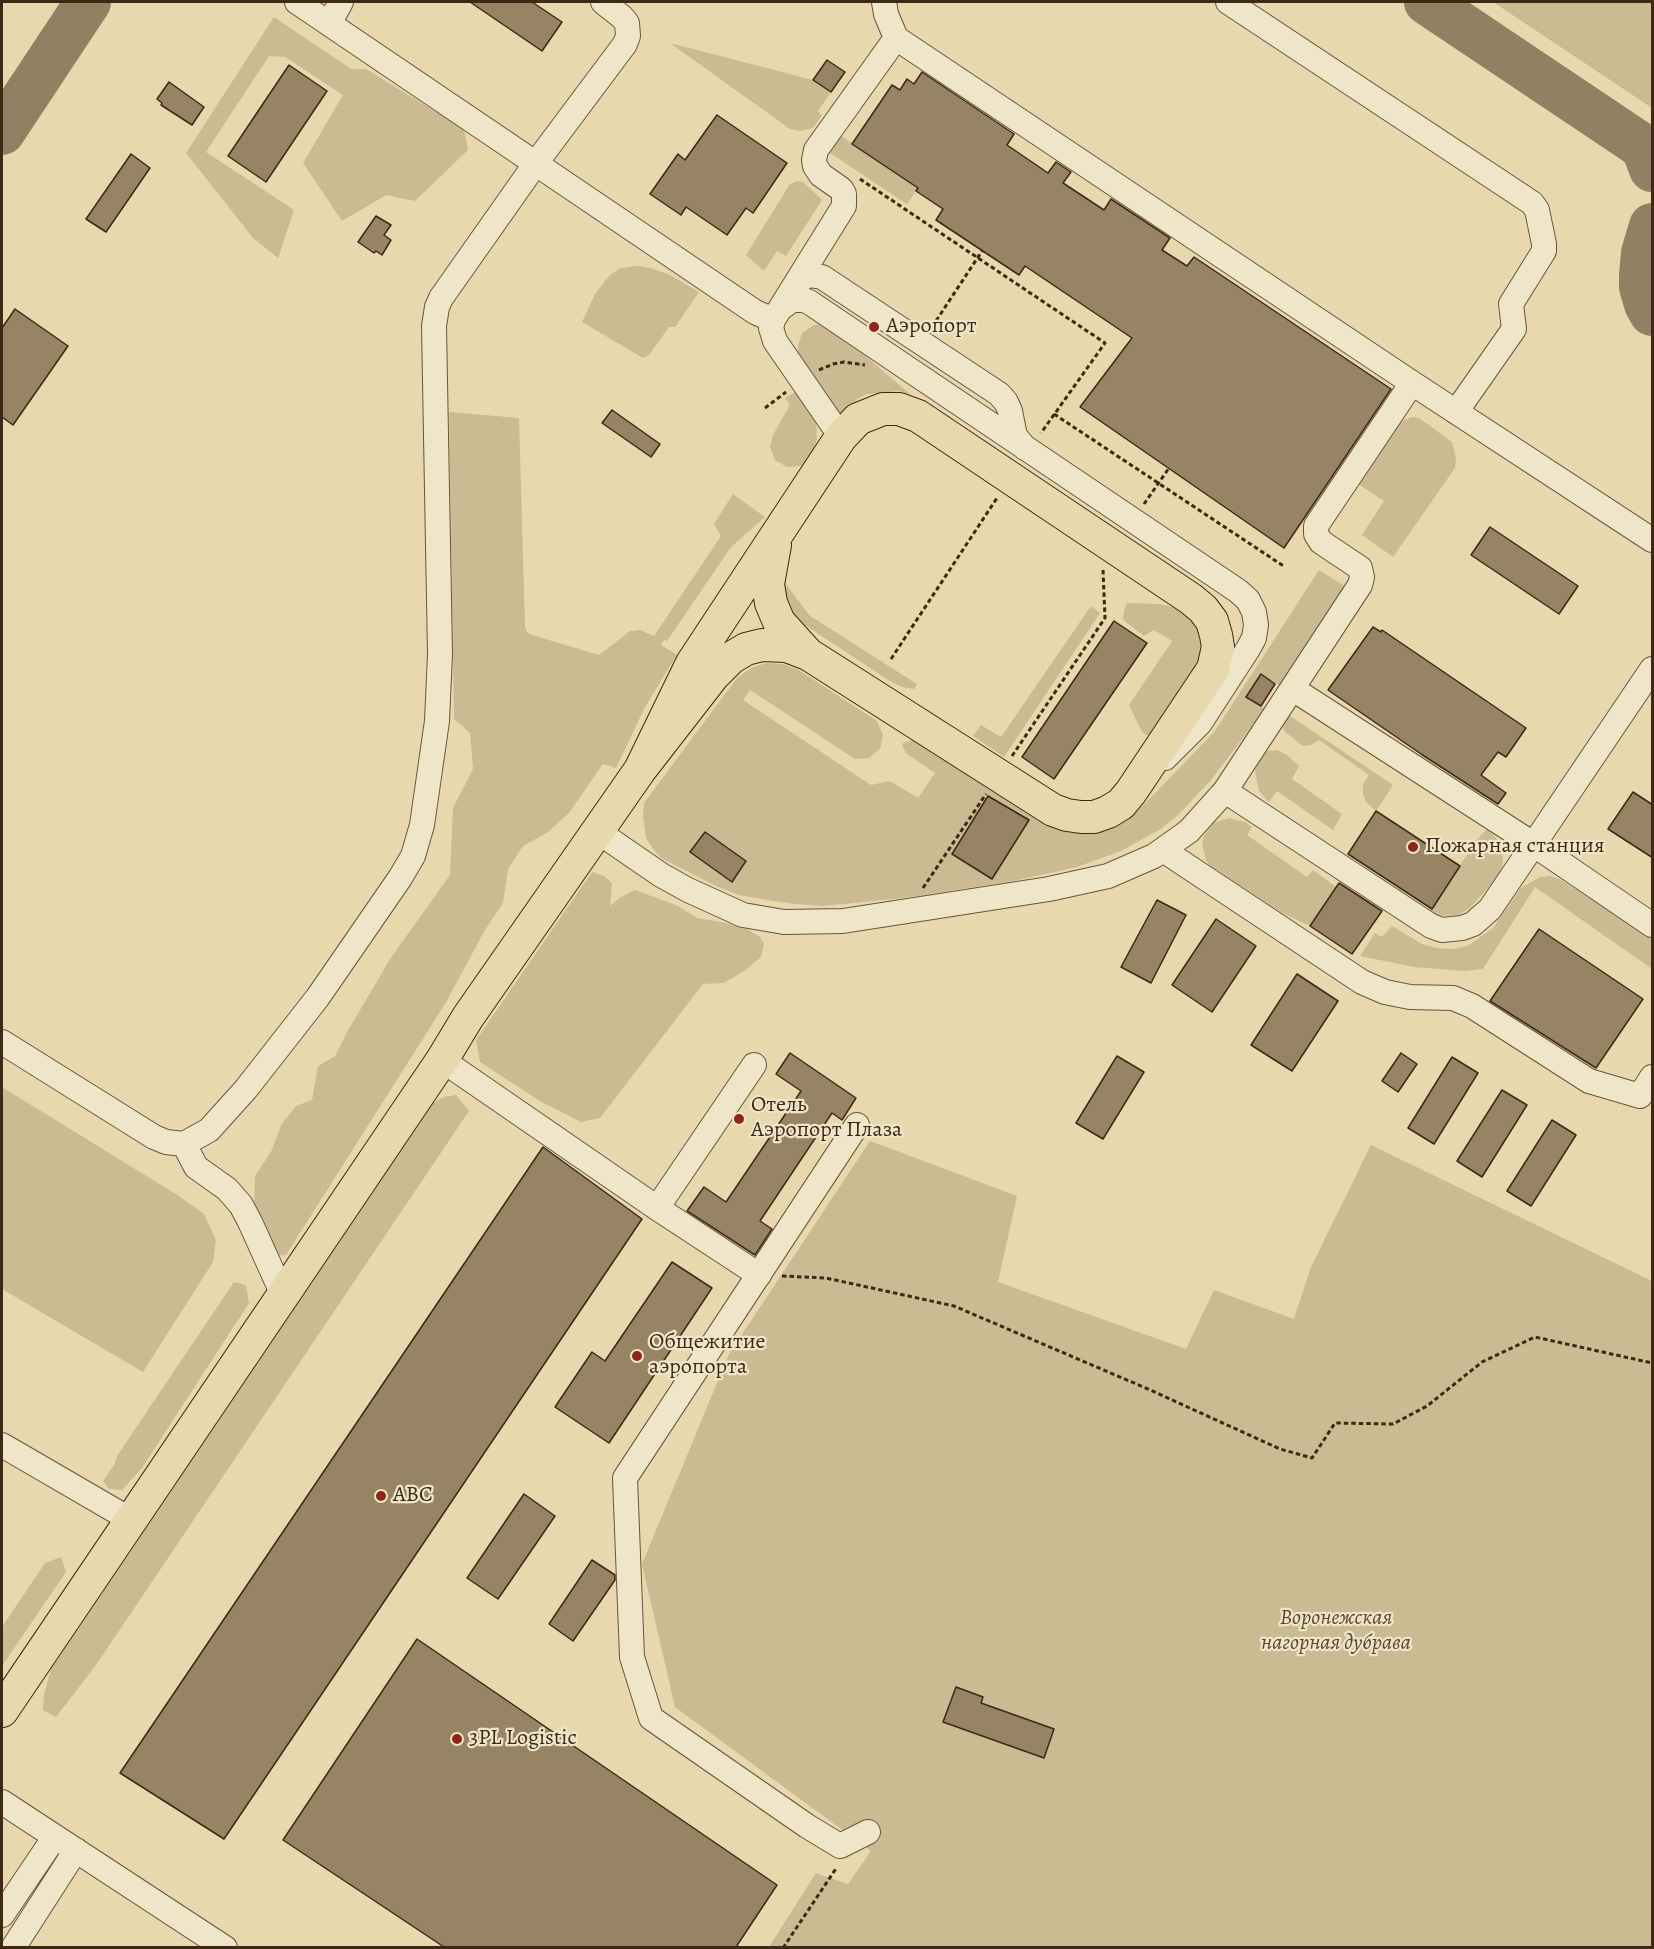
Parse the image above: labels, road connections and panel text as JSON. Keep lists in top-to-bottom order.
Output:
{
  "parks": ["Воронежская нагорная дубрава"],
  "places": [
    "Аэропорт",
    "Пожарная станция",
    "Отель Аэропорт Плаза",
    "Общежитие аэропорта",
    "ABC",
    "3PL Logistic"
  ]
}
